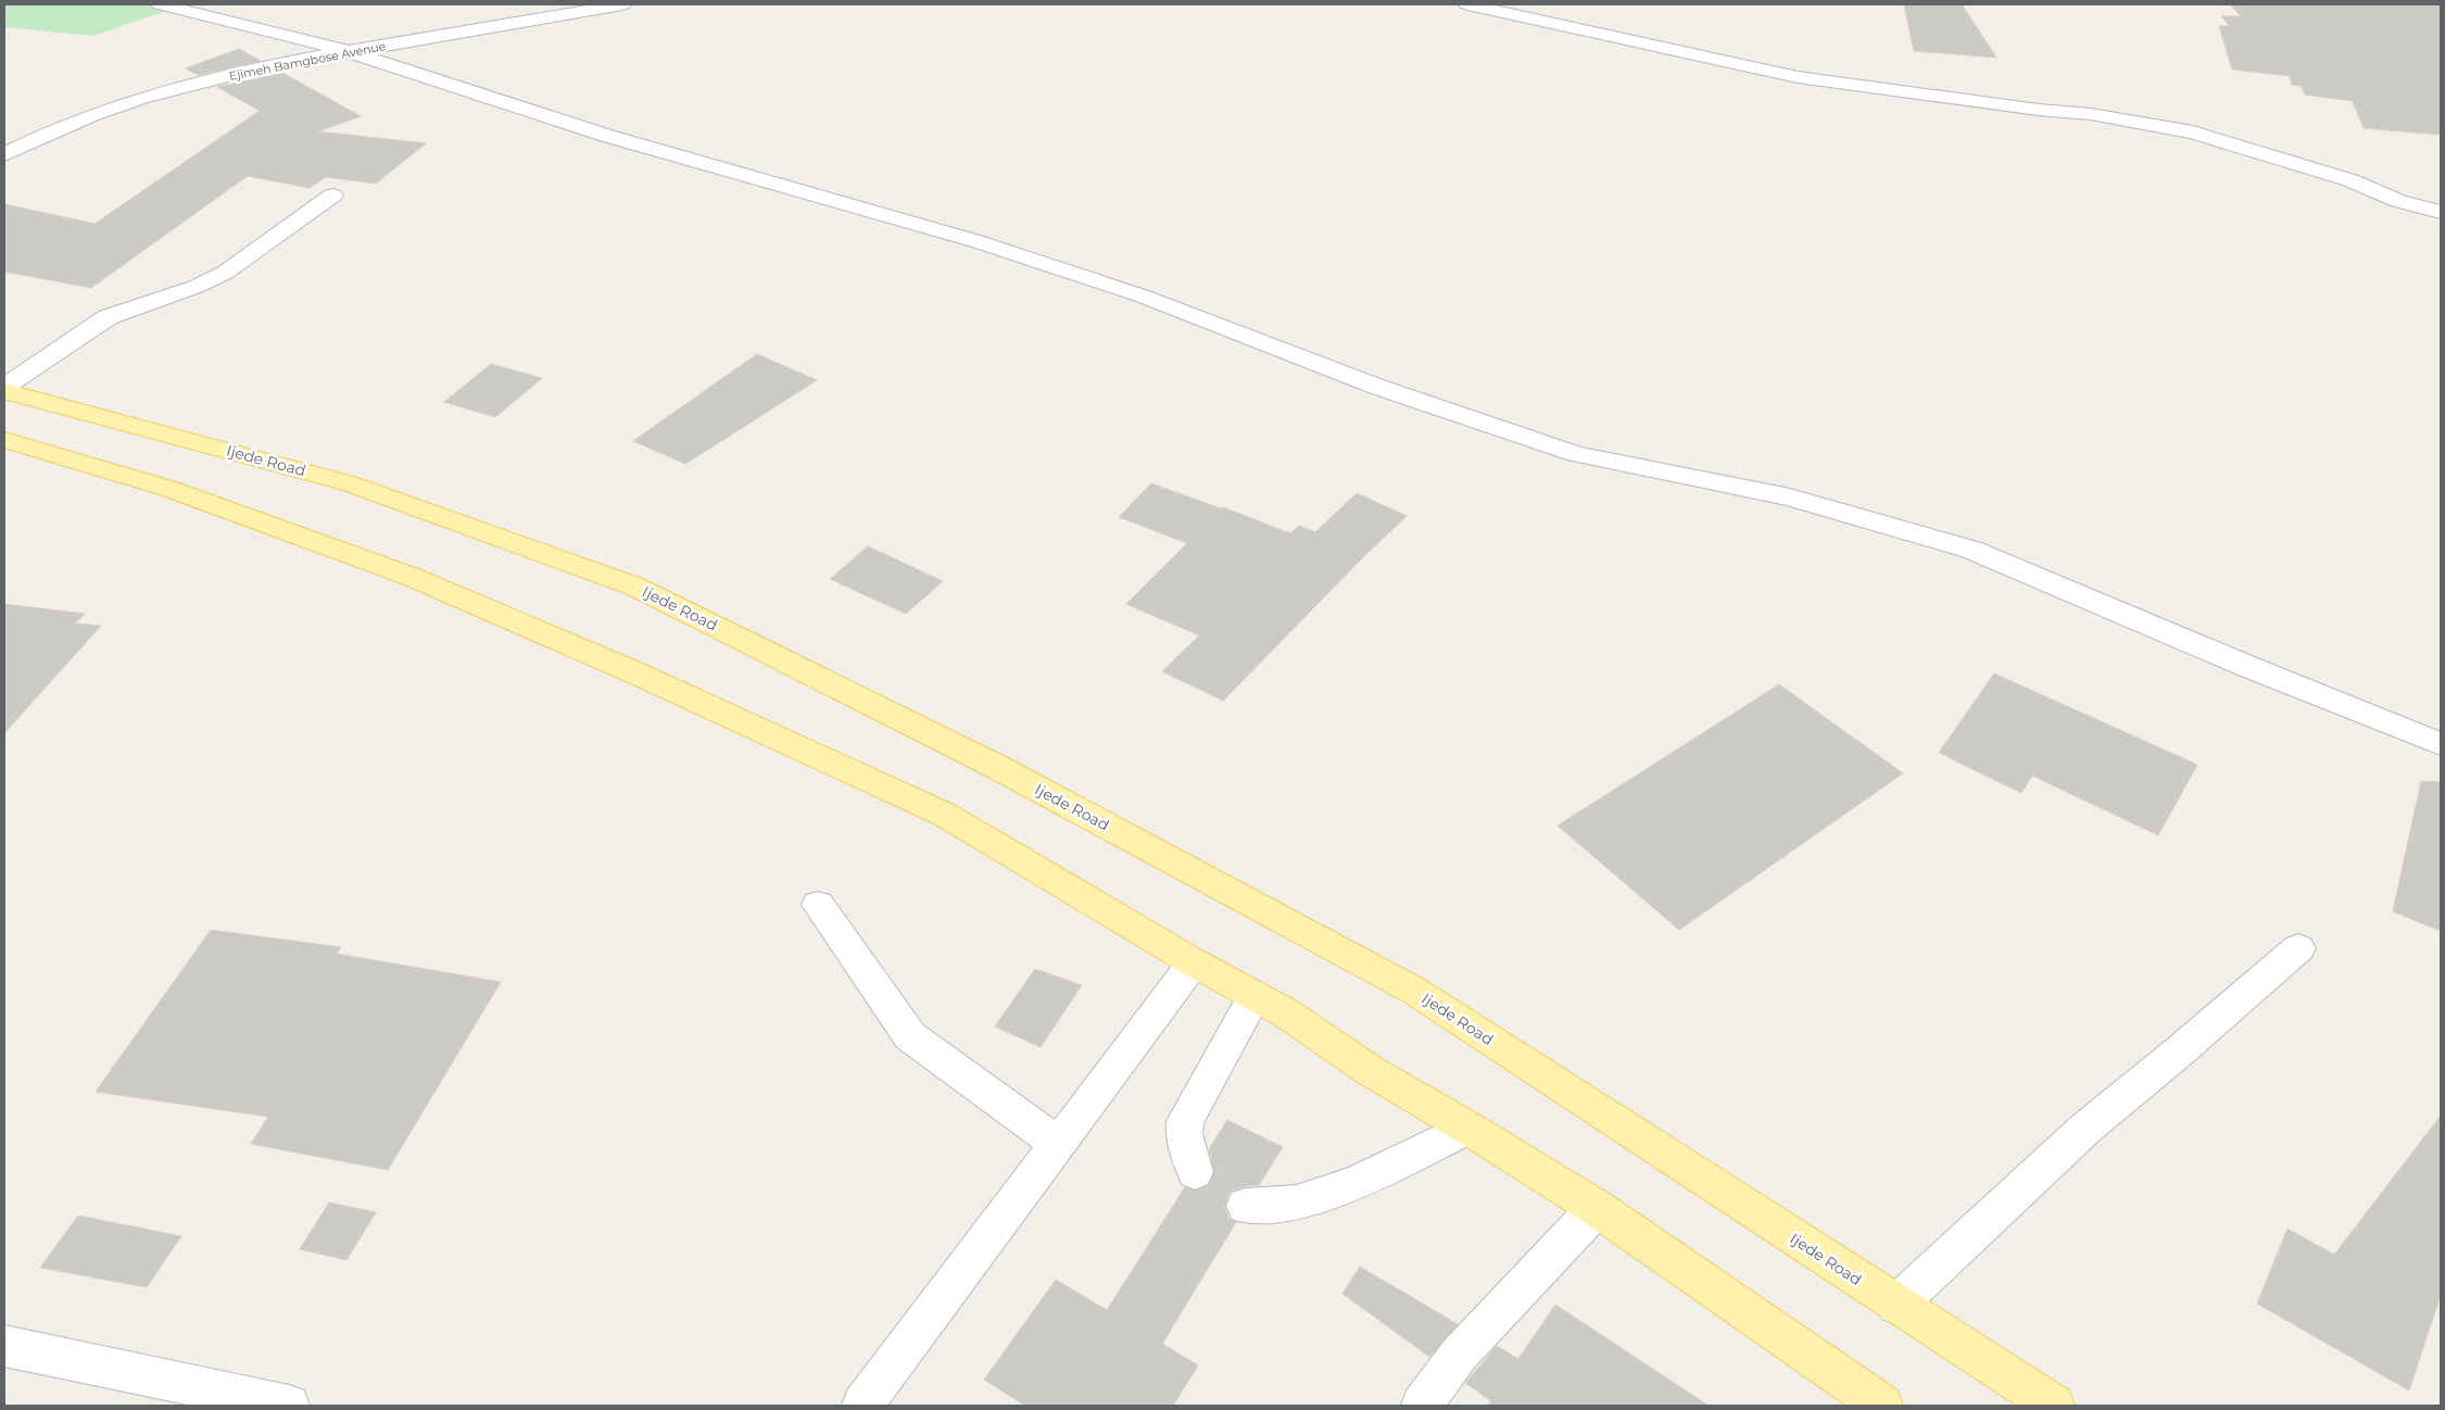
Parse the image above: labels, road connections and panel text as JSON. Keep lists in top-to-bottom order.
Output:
{
  "streets": {
    "main road": ["Ijede Road"],
    "street": ["Ejimeh Bamgbose Avenue"]
  }
}
